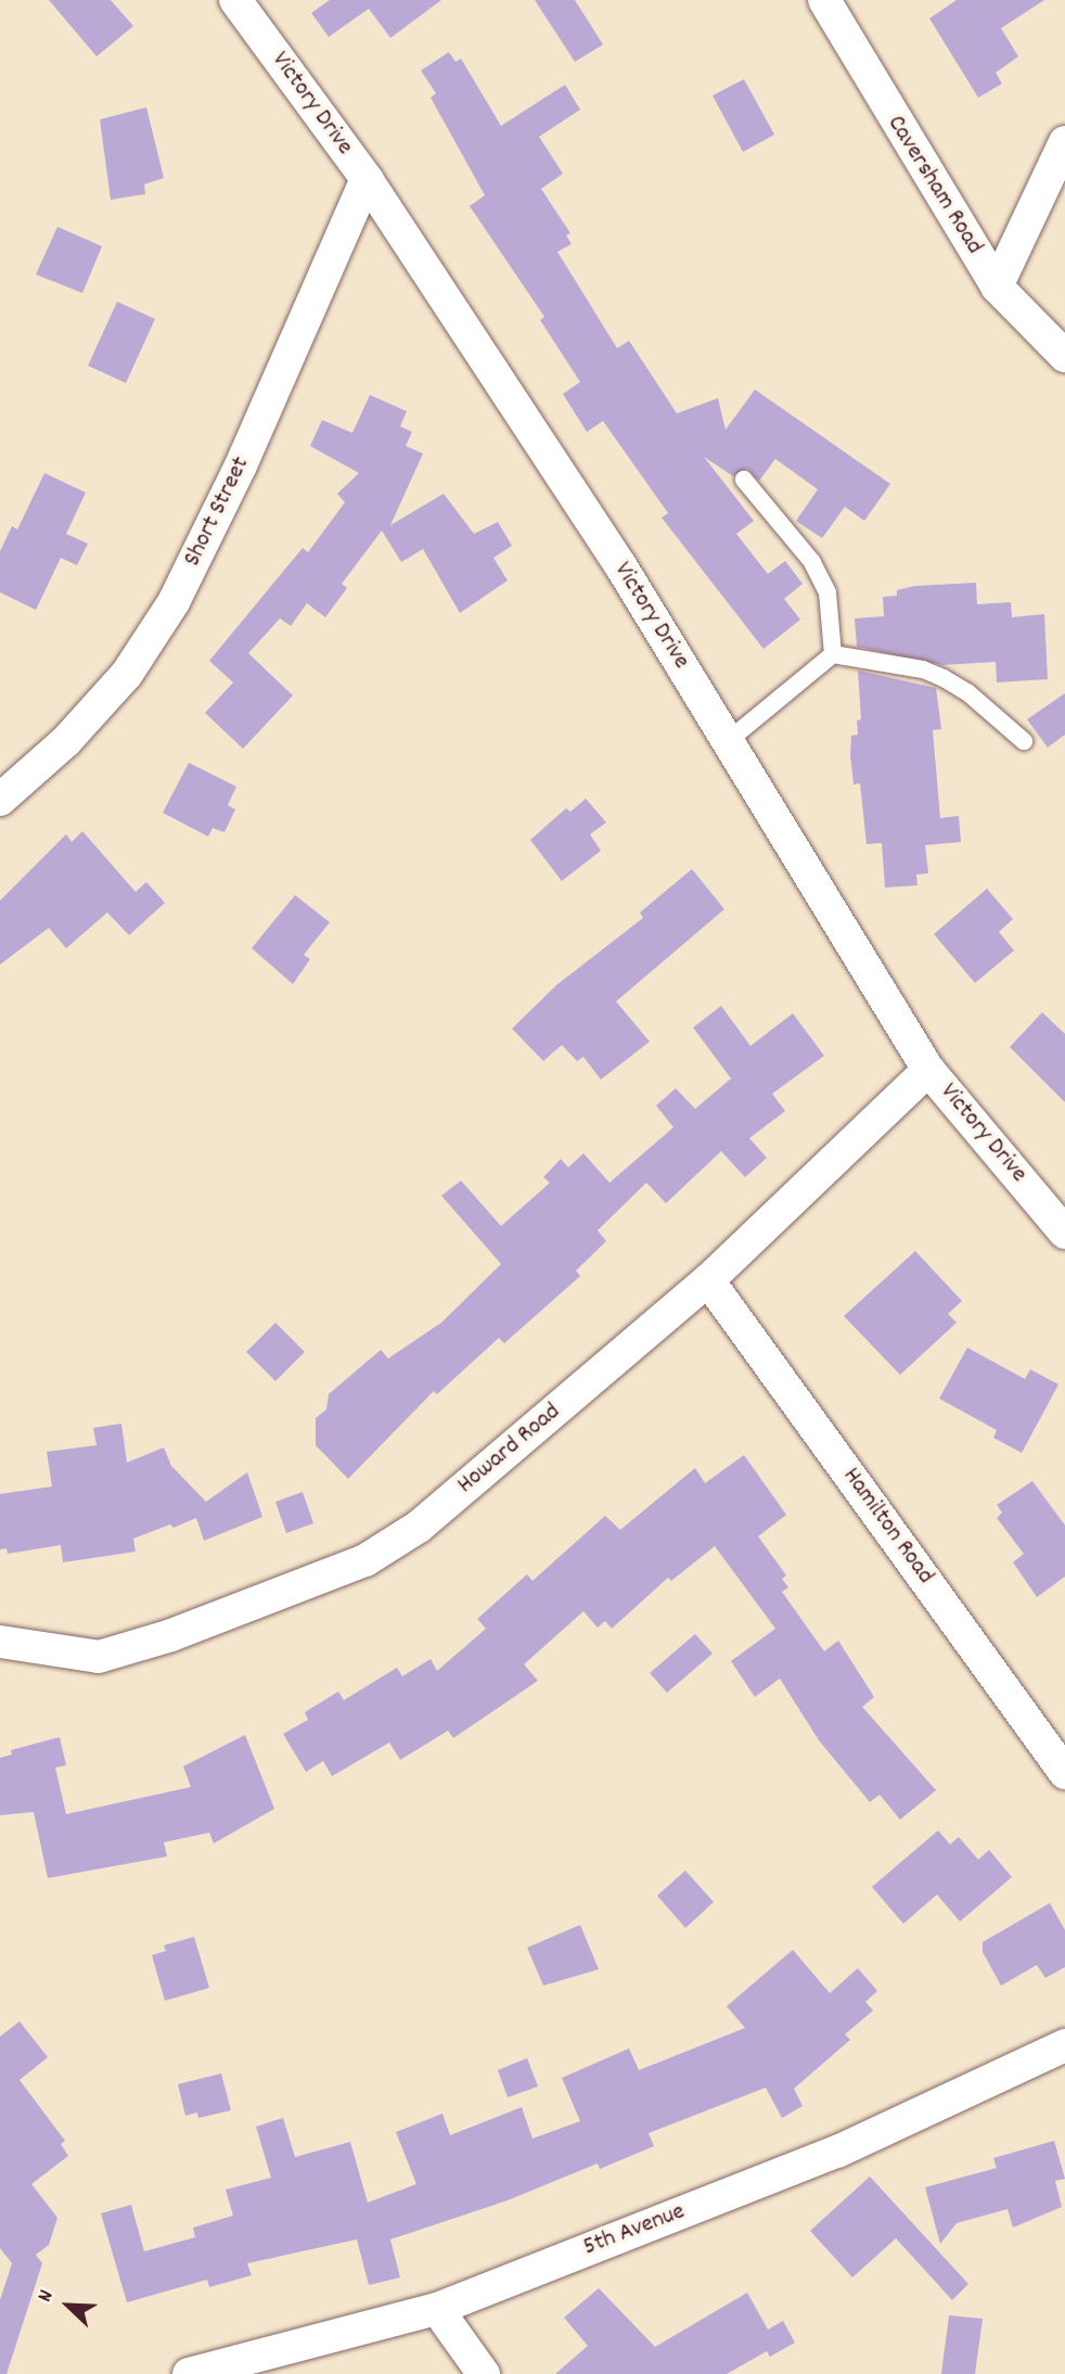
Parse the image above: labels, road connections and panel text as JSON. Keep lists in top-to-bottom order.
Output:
{
  "streets": {
    "street": [
      "Victory Drive",
      "Caversham Road",
      "Short Street",
      "Howard Road",
      "Hamilton Road",
      "5th Avenue"
    ]
  },
  "crossings": [
    ["Victory Drive", "Short Street"],
    ["Victory Drive", "Howard Road"],
    ["Howard Road", "Hamilton Road"]
  ],
  "north": "top left"
}
